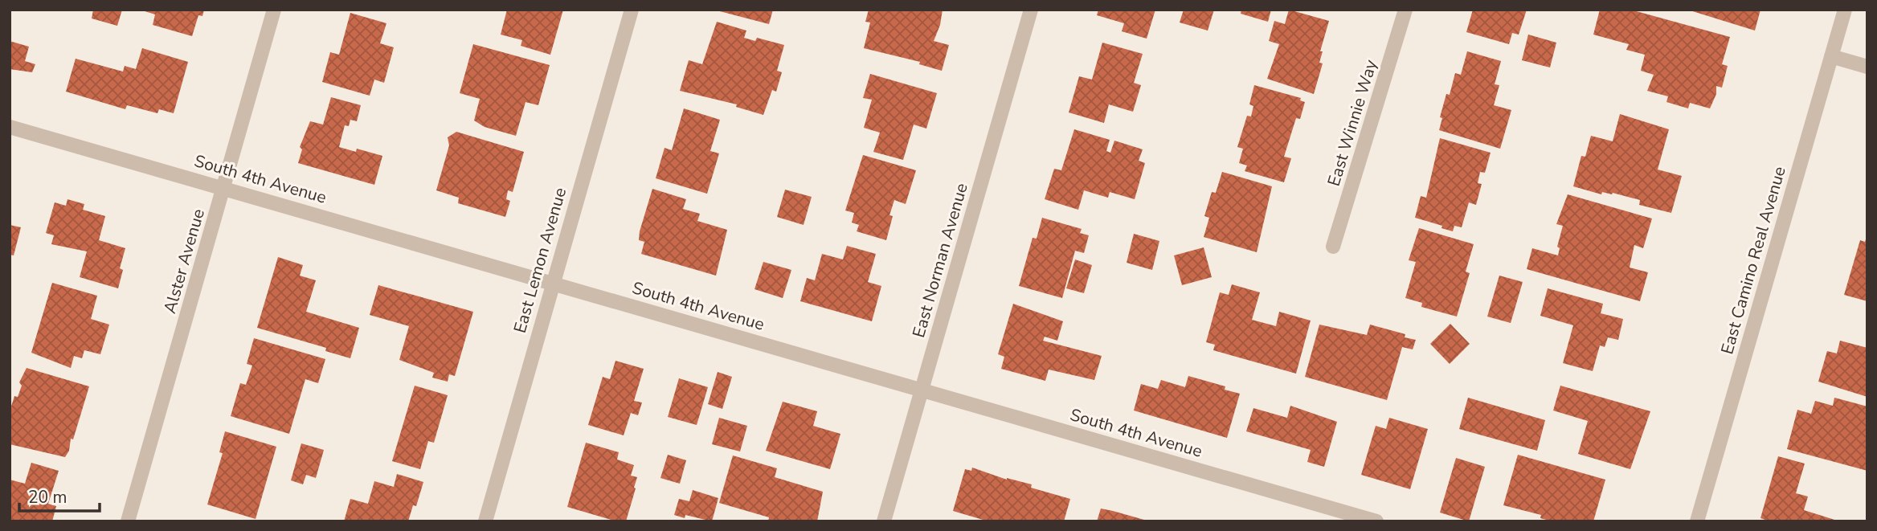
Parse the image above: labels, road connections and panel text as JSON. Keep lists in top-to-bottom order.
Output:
{
  "streets": {
    "street": [
      "East Winnie Way",
      "South 4th Avenue",
      "East Lemon Avenue",
      "East Norman Avenue",
      "East Camino Real Avenue",
      "Alster Avenue"
    ]
  },
  "crossings": [
    ["South 4th Avenue", "East Lemon Avenue"],
    ["South 4th Avenue", "East Norman Avenue"],
    ["South 4th Avenue", "Alster Avenue"]
  ],
  "scale_bar": "20 m"
}
